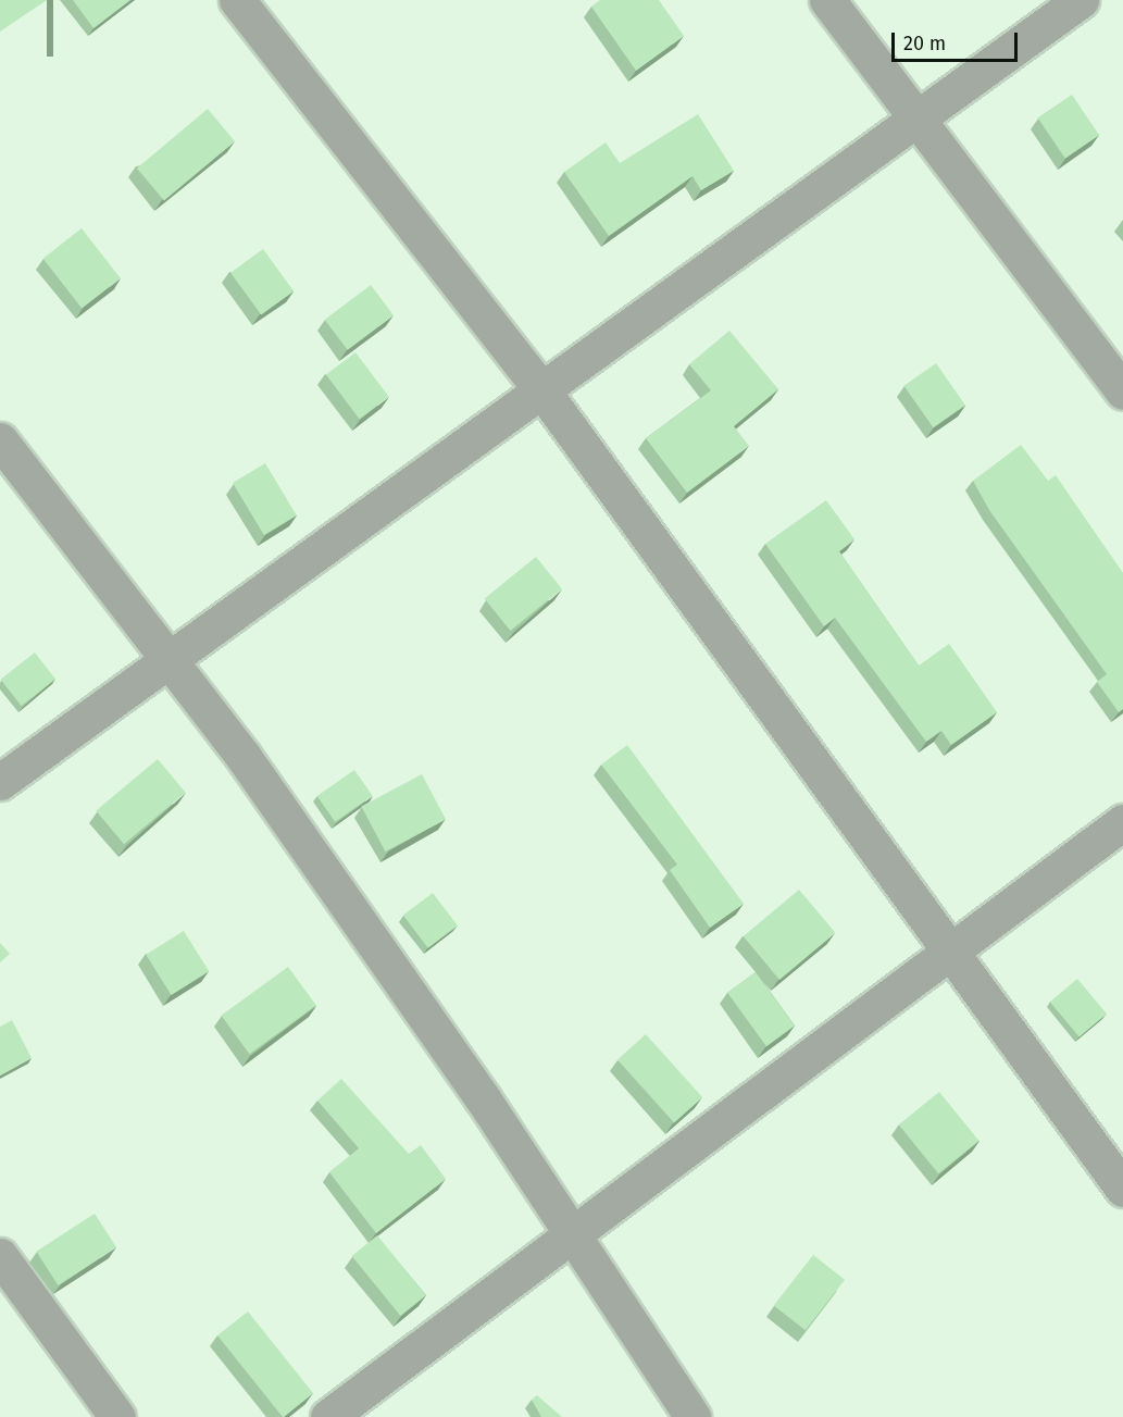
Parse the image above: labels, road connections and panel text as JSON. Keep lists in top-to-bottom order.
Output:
{
  "scale_bar": "20 m"
}
